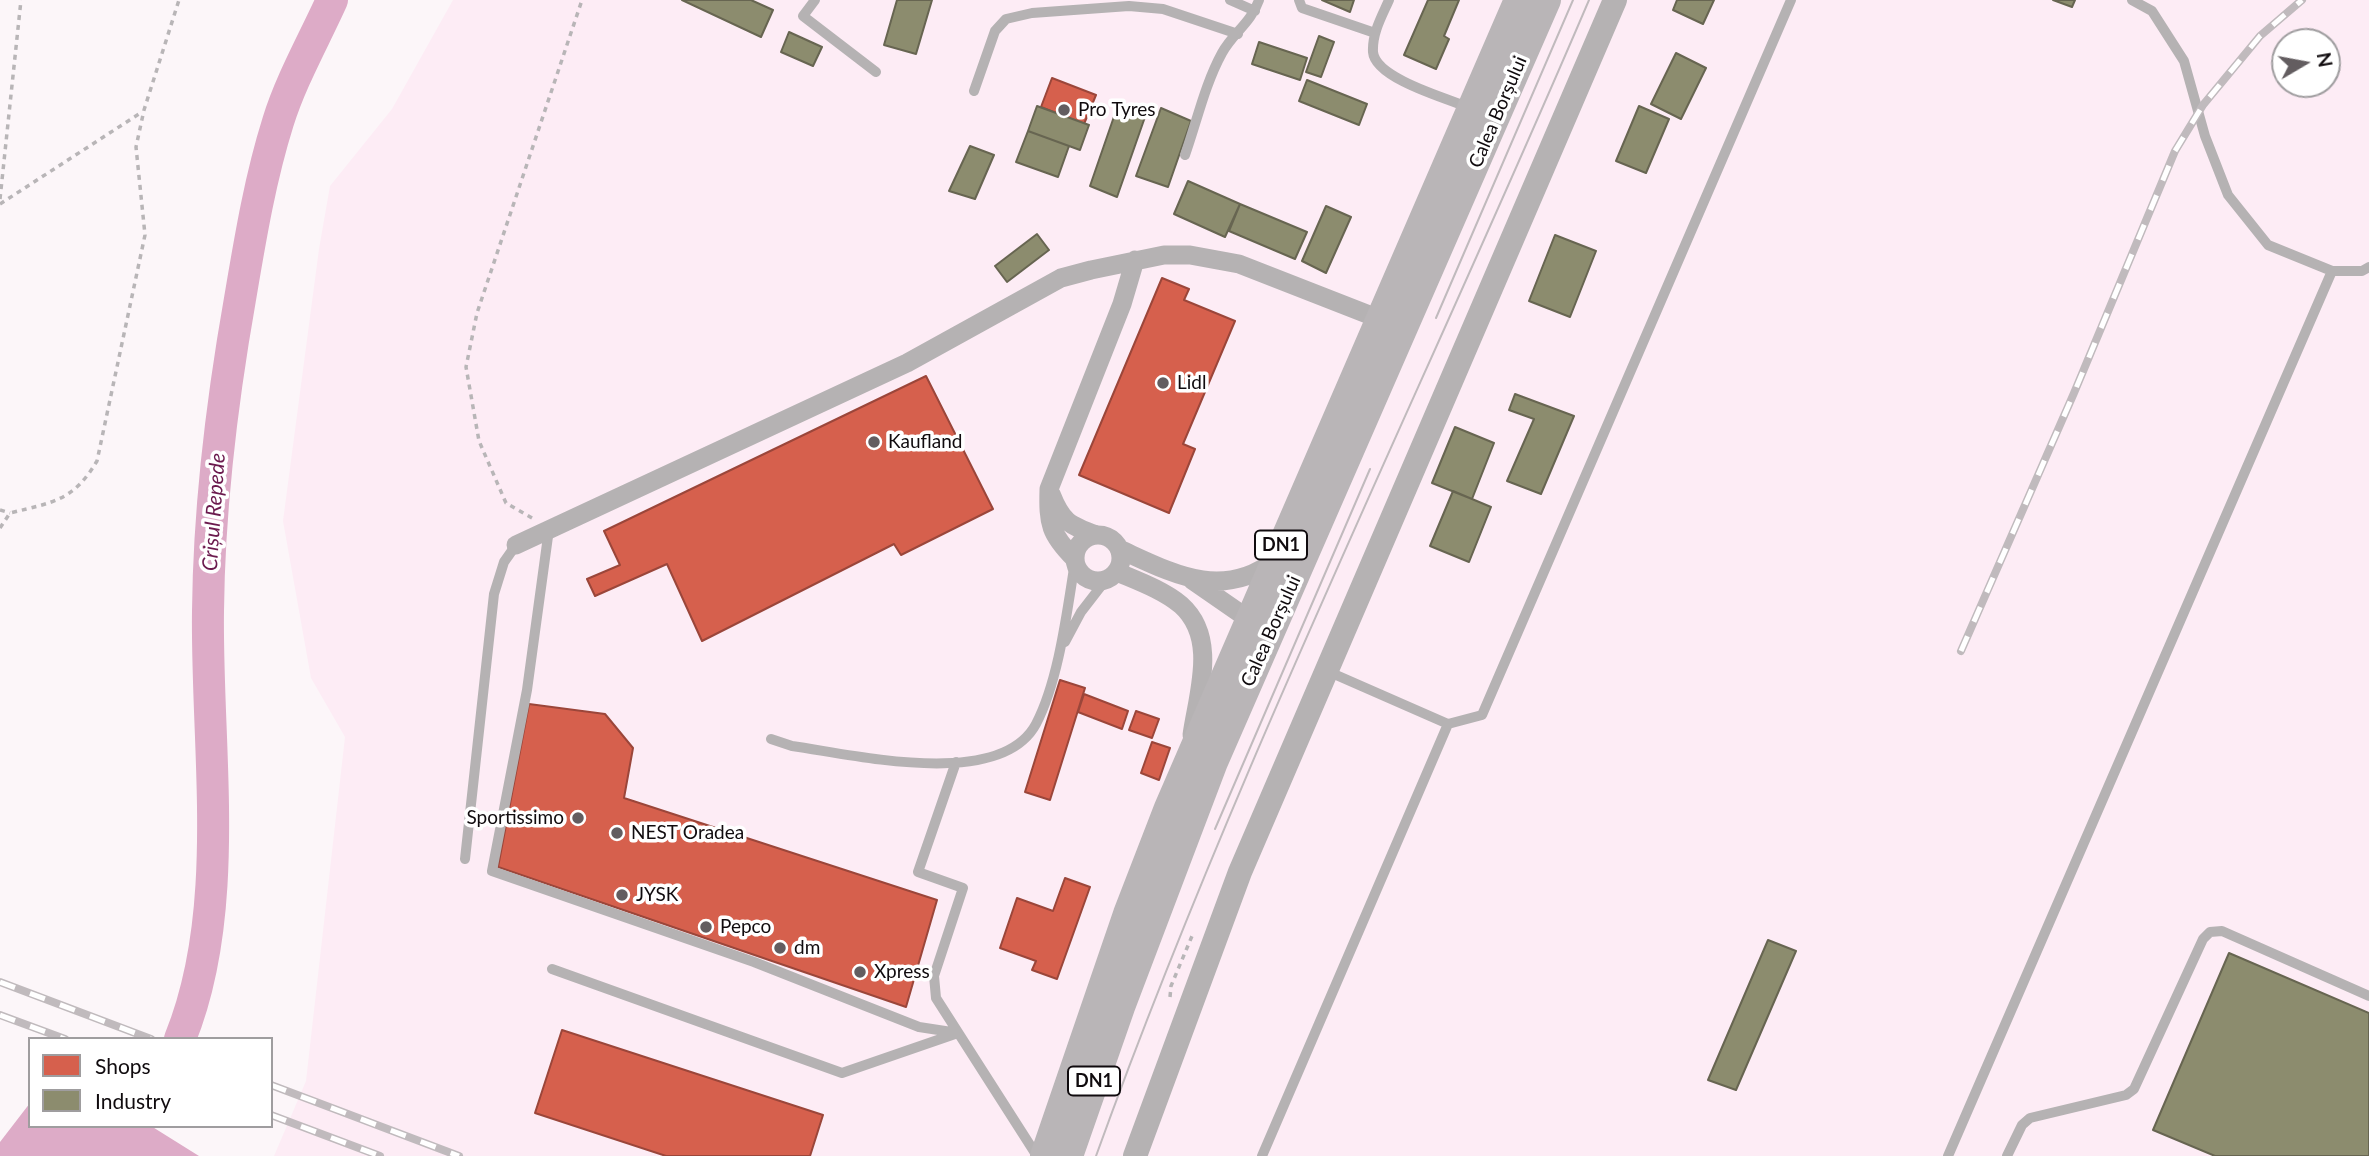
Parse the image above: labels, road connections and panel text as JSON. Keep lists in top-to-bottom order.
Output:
{
  "streets": {
    "main road": ["Calea Borșului", "DN1"]
  },
  "water": ["Crișul Repede"],
  "places": [
    "Pro Tyres",
    "Lidl",
    "Kaufland",
    "Sportissimo",
    "NEST Oradea",
    "JYSK",
    "Pepco",
    "dm",
    "Xpress"
  ],
  "legend": ["Shops", "Industry"],
  "north": "right"
}
